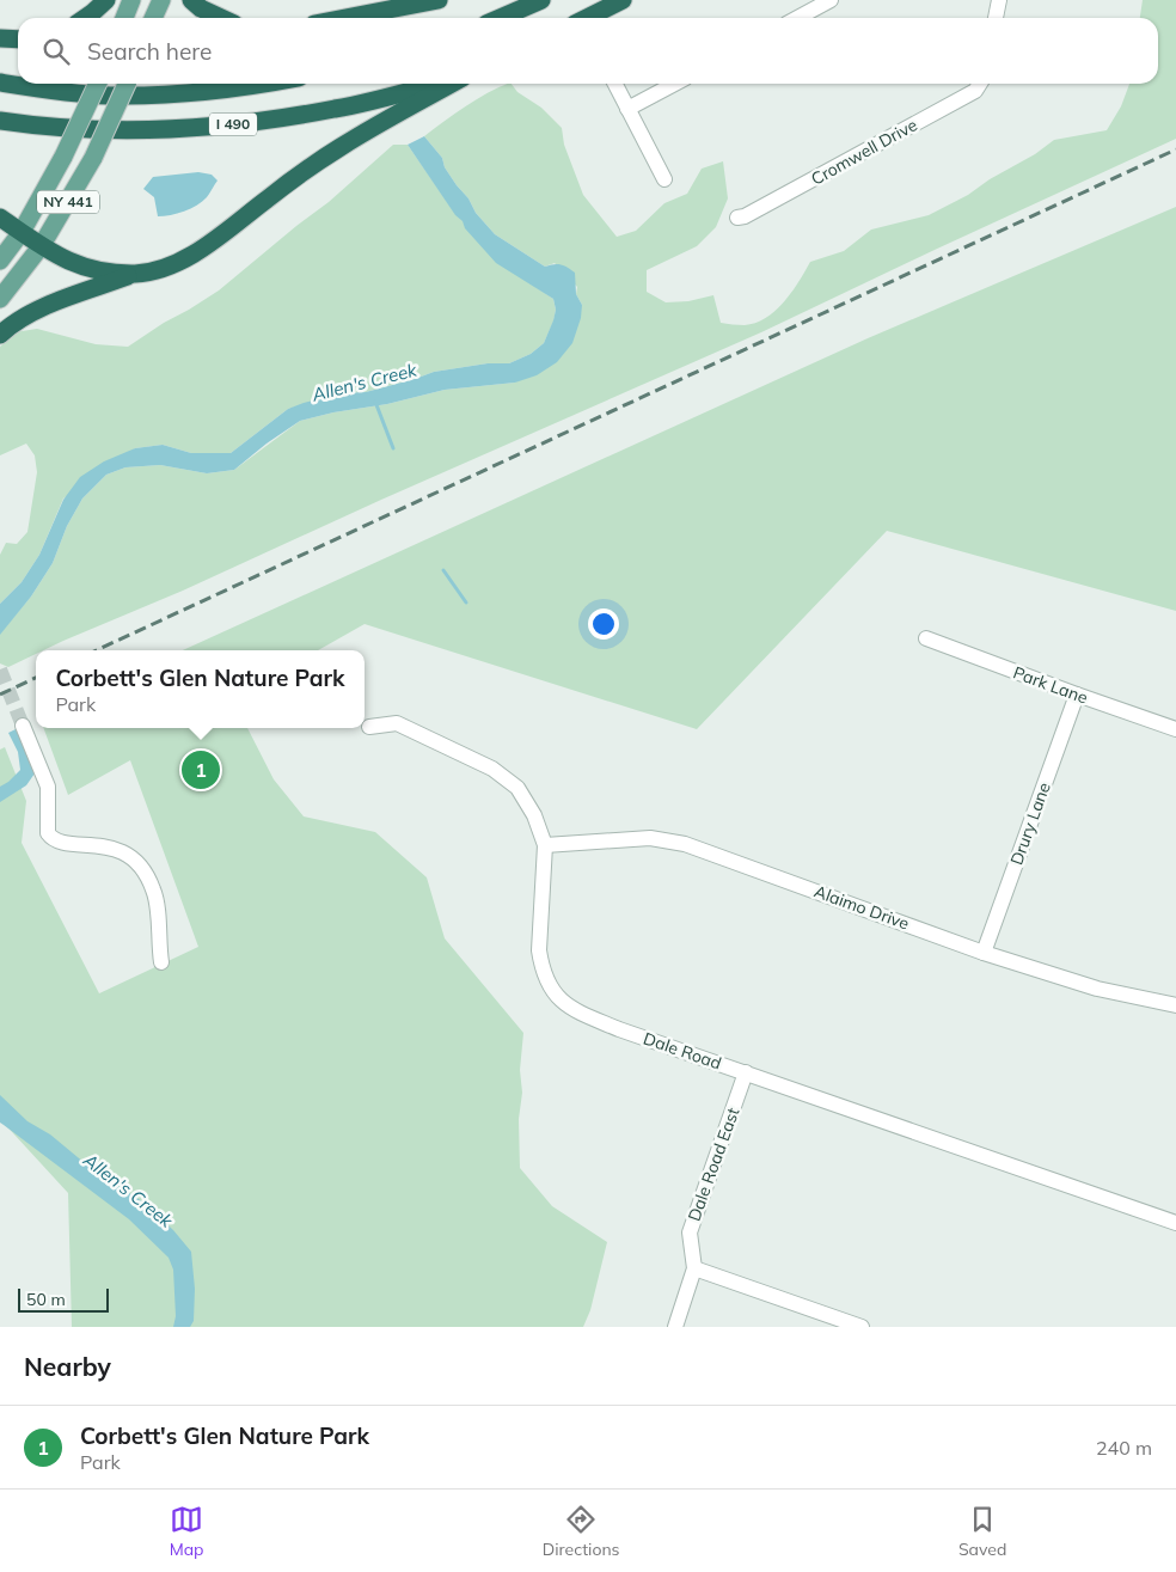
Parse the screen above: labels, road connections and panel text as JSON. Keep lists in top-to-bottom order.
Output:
{
  "streets": {
    "highway": ["I 490"],
    "main road": ["NY 441"],
    "street": [
      "Cromwell Drive",
      "Park Lane",
      "Drury Lane",
      "Alaimo Drive",
      "Dale Road",
      "Dale Road East"
    ]
  },
  "crossings": [
    ["Park Lane", "Drury Lane"],
    ["Drury Lane", "Alaimo Drive"],
    ["Alaimo Drive", "Dale Road"],
    ["Dale Road", "Dale Road East"]
  ],
  "water": ["Allen's Creek"],
  "scale_bar": "50 m",
  "page": {
    "search": "Search here",
    "popup": ["Corbett's Glen Nature Park", "Park"],
    "pins": "1",
    "scale": "50 m",
    "heading": "Nearby",
    "list": [
      {
        "mark": "1",
        "name": "Corbett's Glen Nature Park",
        "note": "Park",
        "value": "240 m"
      }
    ],
    "nav": ["Map", "Directions", "Saved"]
  }
}
